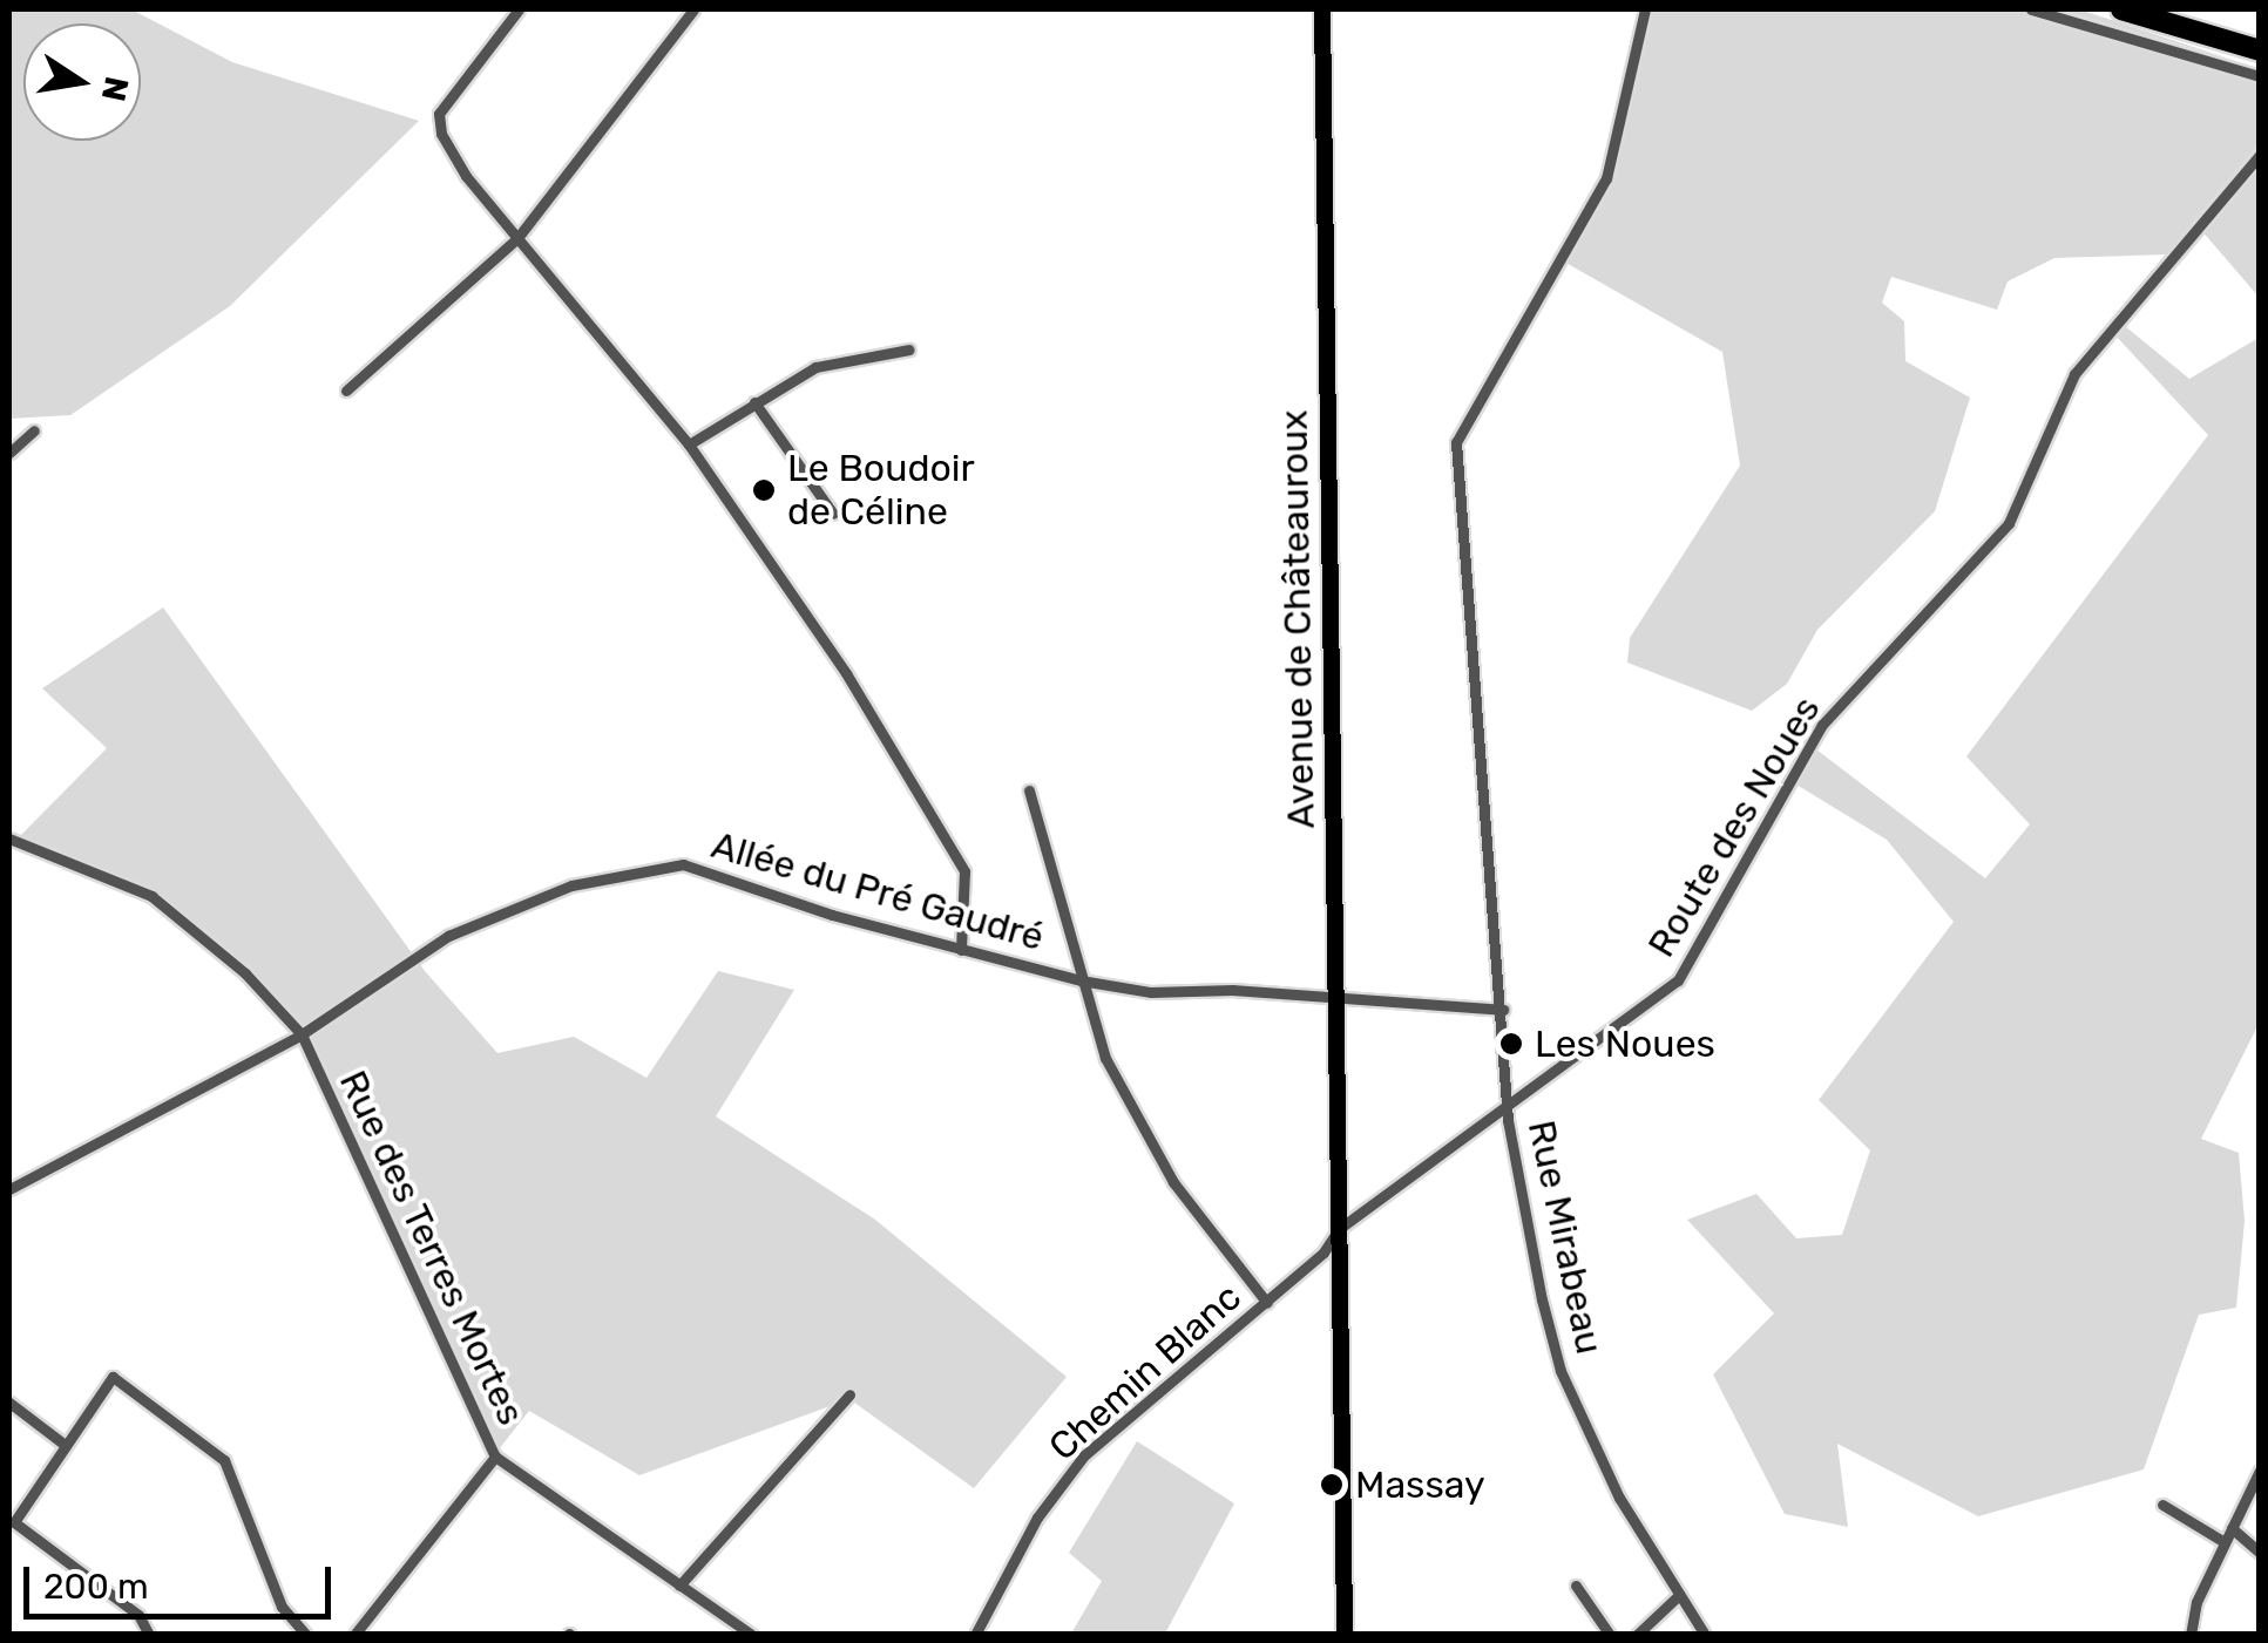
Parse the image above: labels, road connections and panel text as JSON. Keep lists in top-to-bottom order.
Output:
{
  "streets": {
    "main road": ["Avenue de Châteauroux"],
    "street": [
      "Route des Noues",
      "Allée du Pré Gaudré",
      "Rue Mirabeau",
      "Rue des Terres Mortes",
      "Chemin Blanc"
    ]
  },
  "crossings": [
    ["Avenue de Châteauroux", "Route des Noues"],
    ["Avenue de Châteauroux", "Allée du Pré Gaudré"],
    ["Avenue de Châteauroux", "Chemin Blanc"],
    ["Route des Noues", "Rue Mirabeau"],
    ["Route des Noues", "Chemin Blanc"],
    ["Allée du Pré Gaudré", "Rue Mirabeau"],
    ["Allée du Pré Gaudré", "Rue des Terres Mortes"]
  ],
  "places": ["Le Boudoir de Céline", "Les Noues", "Massay"],
  "scale_bar": "200 m",
  "north": "right"
}
